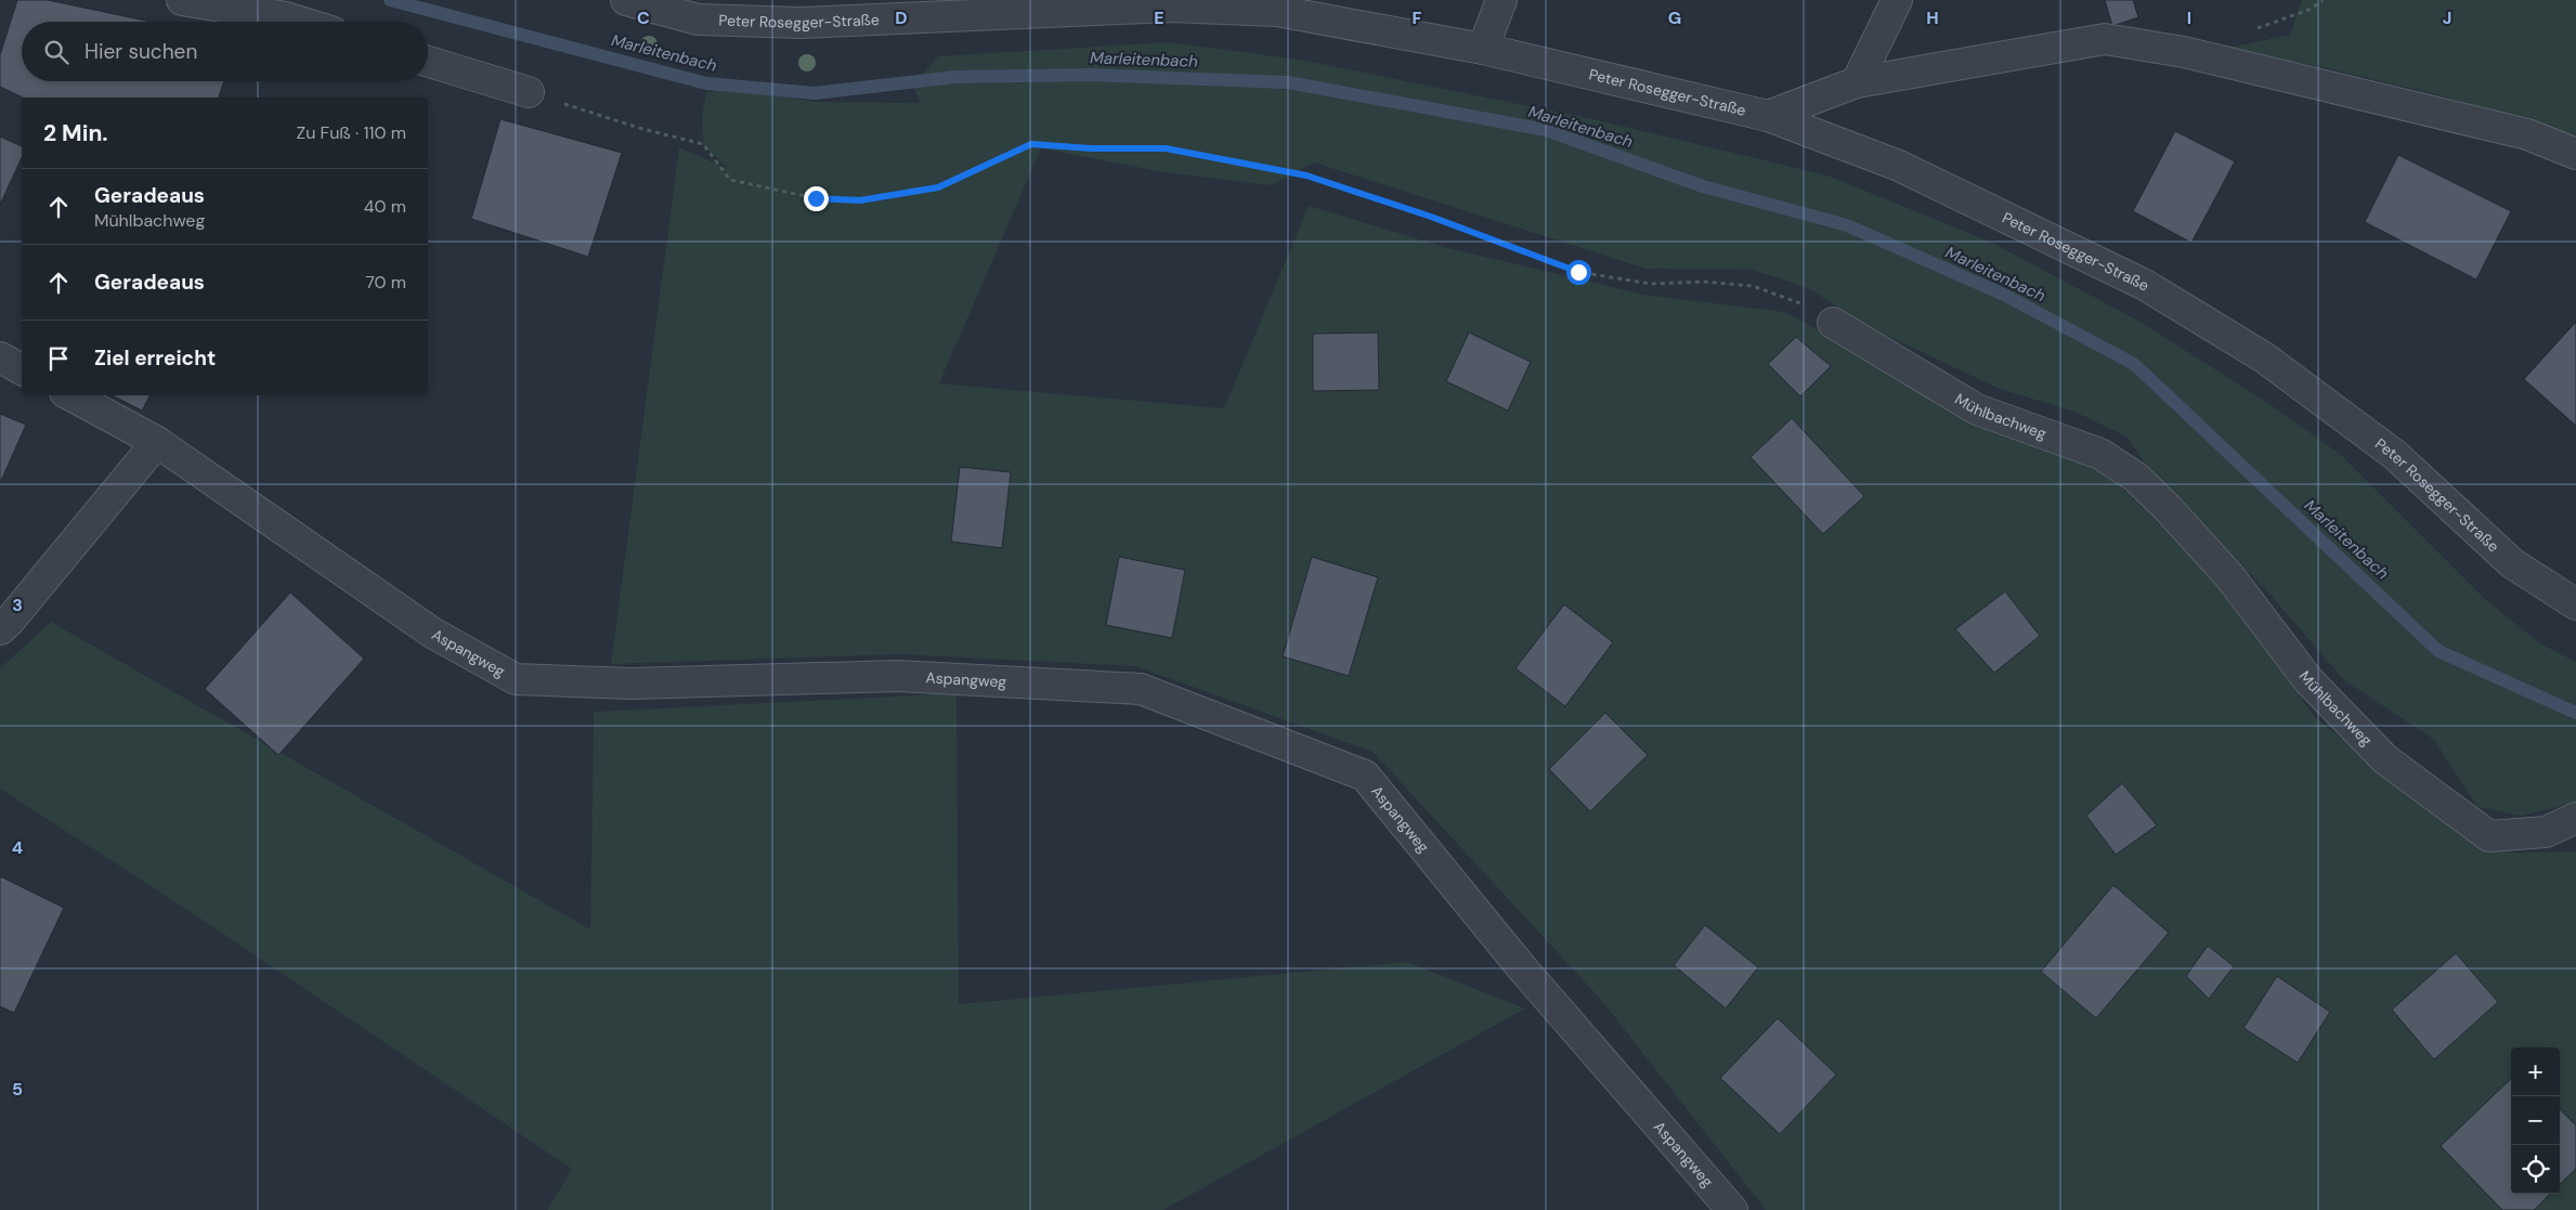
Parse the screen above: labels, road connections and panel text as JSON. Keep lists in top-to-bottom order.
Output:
{
  "streets": {
    "street": ["Peter Rosegger-Straße", "Mühlbachweg", "Aspangweg"]
  },
  "water": ["Marleitenbach"],
  "page": {
    "search": "Hier suchen",
    "heading": ["2 Min.", "Zu Fuß · 110 m"],
    "list": [
      ["Geradeaus", "Mühlbachweg", "40 m"],
      ["Geradeaus", "70 m"],
      "Ziel erreicht"
    ],
    "map_buttons": ["+", "−"]
  },
  "grid": {
    "columns": [
      "C",
      "D",
      "E",
      "F",
      "G",
      "H",
      "I",
      "J"
    ],
    "rows": ["3", "4", "5"]
  }
}
